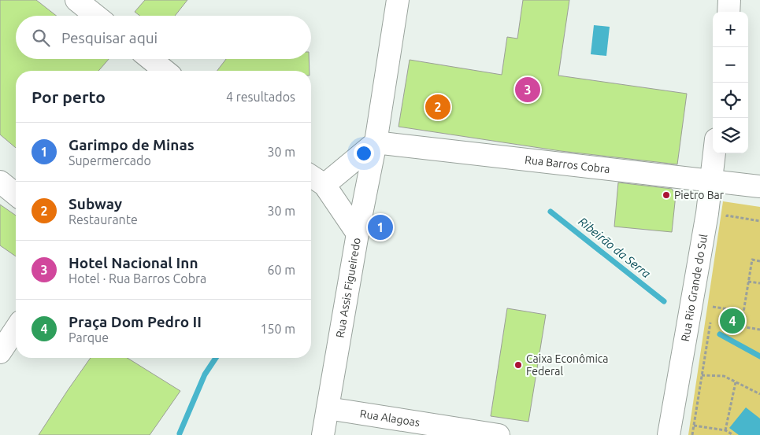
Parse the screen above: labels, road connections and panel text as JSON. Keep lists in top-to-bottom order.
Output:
{
  "streets": {
    "street": [
      "Rua Barros Cobra",
      "Rua Assis Figueiredo",
      "Rua Rio Grande do Sul",
      "Rua Alagoas"
    ]
  },
  "crossings": [
    ["Rua Barros Cobra", "Rua Assis Figueiredo"],
    ["Rua Barros Cobra", "Rua Rio Grande do Sul"],
    ["Rua Assis Figueiredo", "Rua Alagoas"]
  ],
  "water": ["Ribeirão da Serra"],
  "places": ["Pietro Bar", "Caixa Econômica Federal"],
  "page": {
    "map_buttons": ["+", "−"],
    "search": "Pesquisar aqui",
    "heading": ["Por perto", "4 resultados"],
    "pins": [
      "3",
      "2",
      "1",
      "4"
    ],
    "list": [
      {
        "mark": "1",
        "name": "Garimpo de Minas",
        "note": "Supermercado",
        "value": "30 m"
      },
      {
        "mark": "2",
        "name": "Subway",
        "note": "Restaurante",
        "value": "30 m"
      },
      {
        "mark": "3",
        "name": "Hotel Nacional Inn",
        "note": "Hotel · Rua Barros Cobra",
        "value": "60 m"
      },
      {
        "mark": "4",
        "name": "Praça Dom Pedro II",
        "note": "Parque",
        "value": "150 m"
      }
    ]
  }
}
